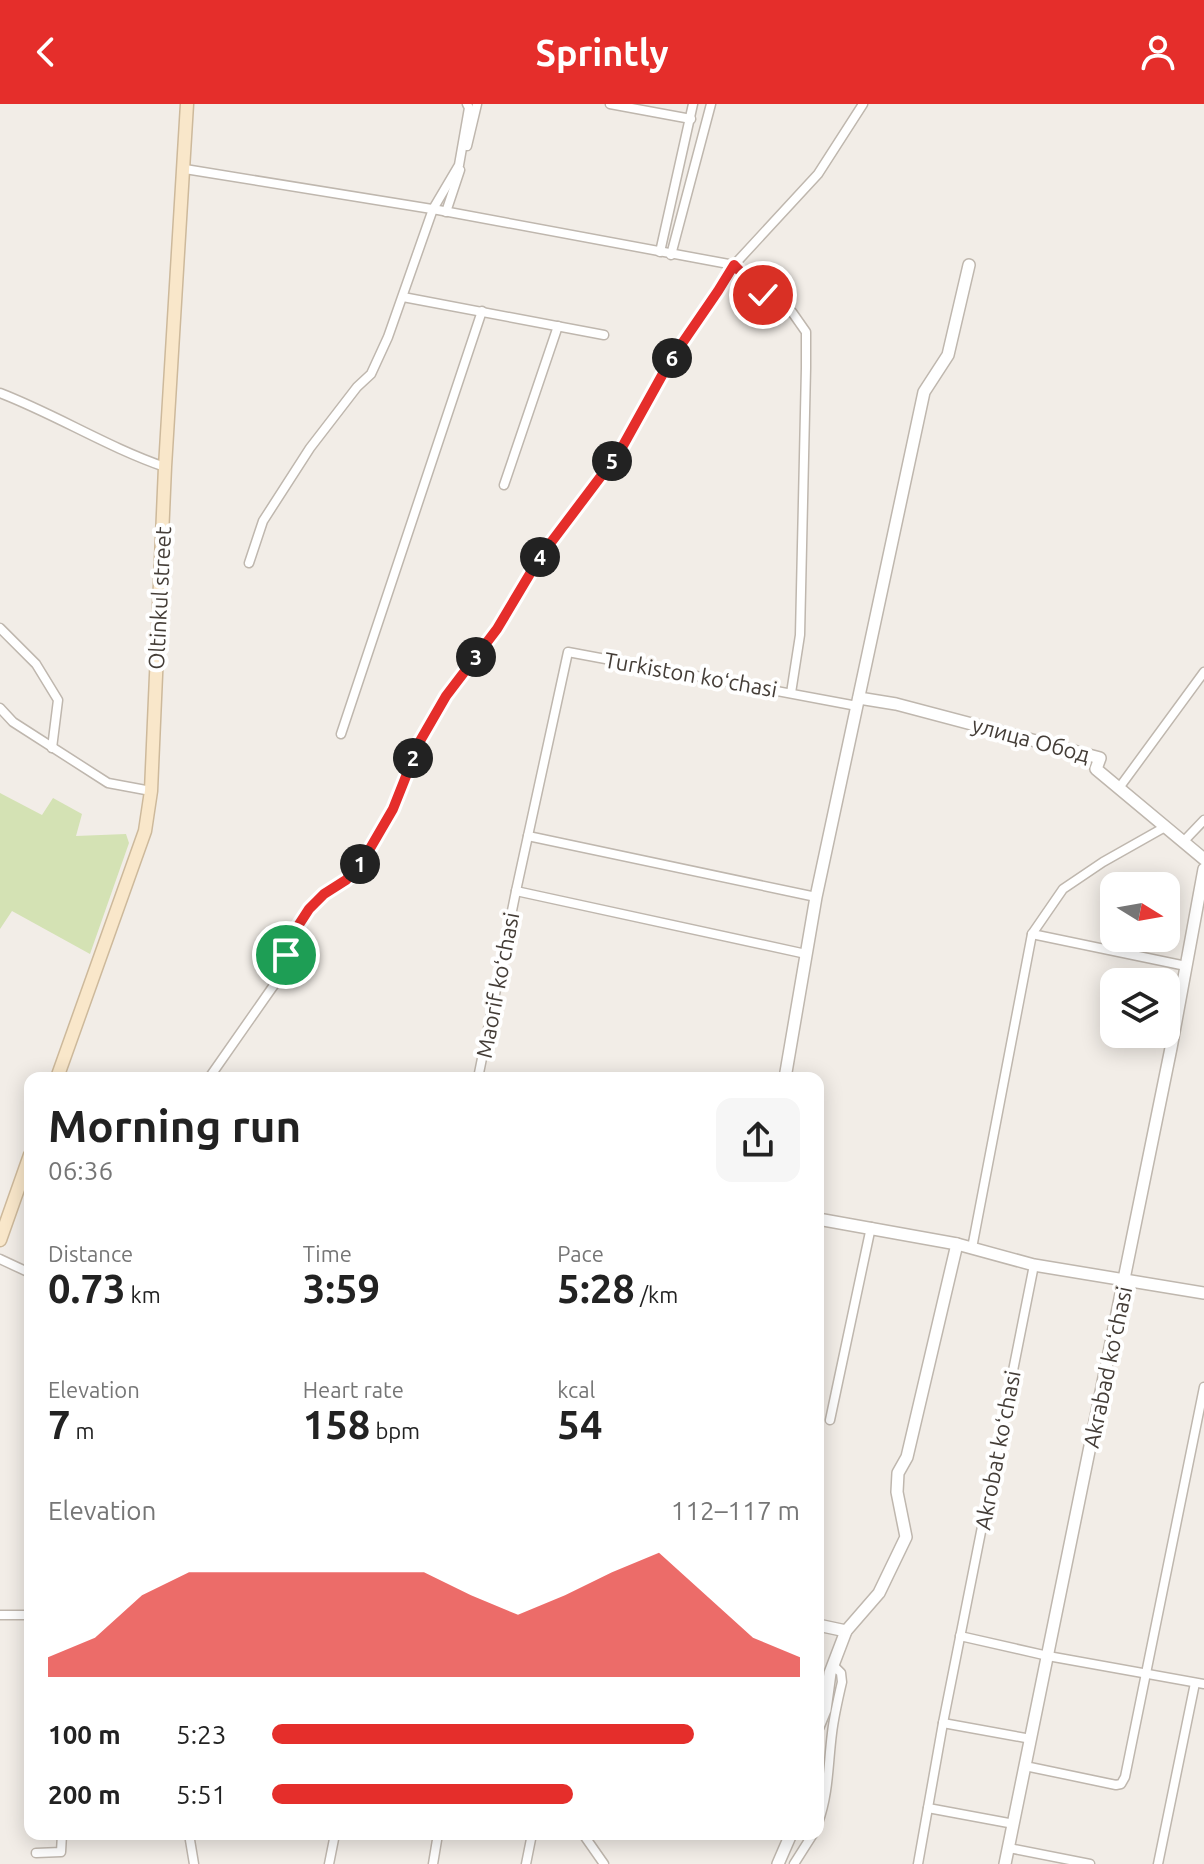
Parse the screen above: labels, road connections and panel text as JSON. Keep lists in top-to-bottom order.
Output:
{
  "streets": {
    "main road": ["Oltinkul street"],
    "street": [
      "Turkiston koʻchasi",
      "улица Обод",
      "Maorif koʻchasi",
      "Akrabad koʻchasi",
      "Akrobat koʻchasi"
    ]
  },
  "crossings": [
    ["Turkiston koʻchasi", "Maorif koʻchasi"]
  ],
  "north": "right",
  "page": {
    "header": "Sprintly",
    "pins": [
      "6",
      "5",
      "4",
      "3",
      "2",
      "1"
    ],
    "heading": ["Morning run", "06:36"],
    "stats": [
      ["Distance", "0.73 km"],
      ["Time", "3:59"],
      ["Pace", "5:28 /km"],
      ["Elevation", "7 m"],
      ["Heart rate", "158 bpm"],
      ["kcal", "54"]
    ],
    "chart": ["Elevation", "112–117 m"],
    "list": [
      {
        "name": "100 m",
        "note": "5:23"
      },
      {
        "name": "200 m",
        "note": "5:51"
      }
    ]
  }
}
